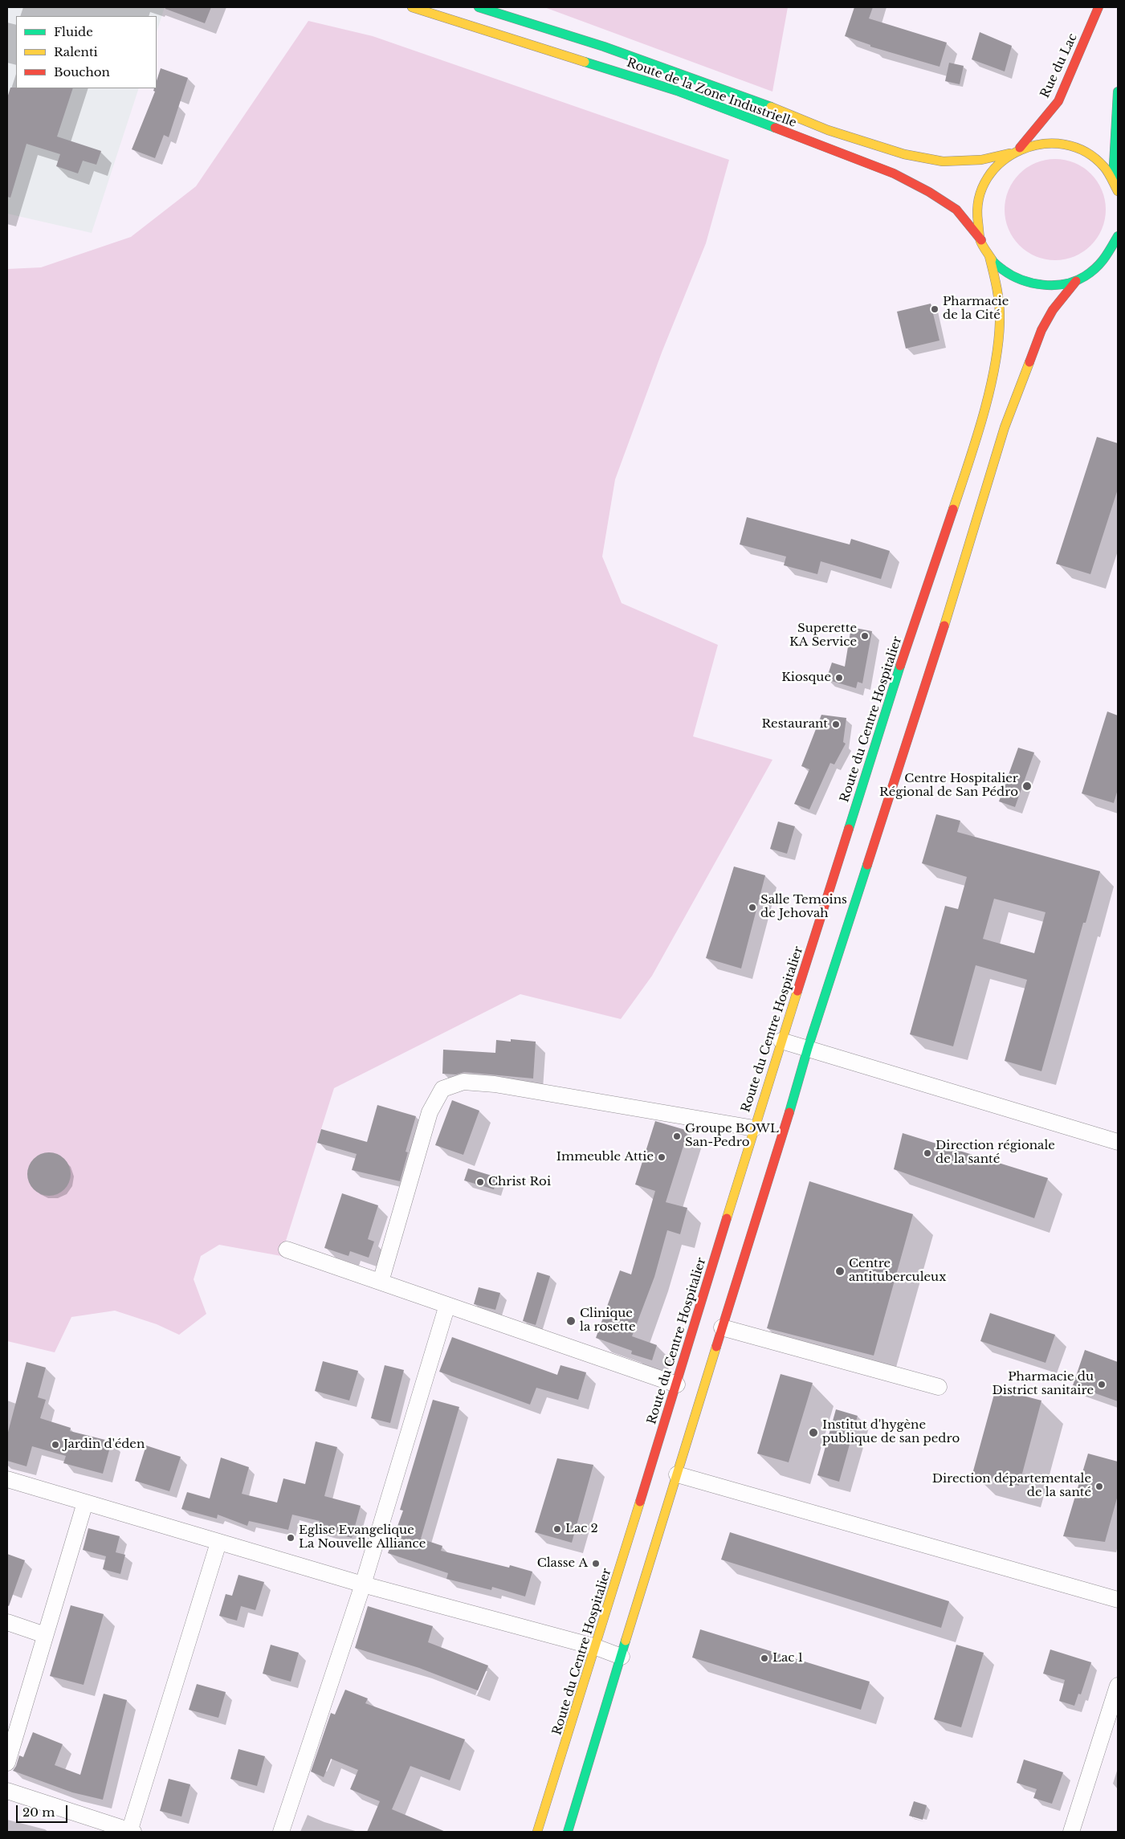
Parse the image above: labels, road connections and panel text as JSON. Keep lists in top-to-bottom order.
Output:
{
  "streets": {
    "street": ["Rue du Lac", "Route de la Zone Industrielle", "Route du Centre Hospitalier"]
  },
  "places": [
    "Pharmacie de la Cité",
    "Superette KA Service",
    "Kiosque",
    "Restaurant",
    "Centre Hospitalier Régional de San Pédro",
    "Salle Temoins de Jehovah",
    "Groupe BOWL San-Pedro",
    "Direction régionale de la santé",
    "Immeuble Attie",
    "Christ Roi",
    "Centre antituberculeux",
    "Clinique la rosette",
    "Pharmacie du District sanitaire",
    "Institut d'hygène publique de san pedro",
    "Jardin d'éden",
    "Direction départementale de la santé",
    "Lac 2",
    "Eglise Evangelique La Nouvelle Alliance",
    "Classe A",
    "Lac 1"
  ],
  "legend": ["Fluide", "Ralenti", "Bouchon"],
  "scale_bar": "20 m"
}
